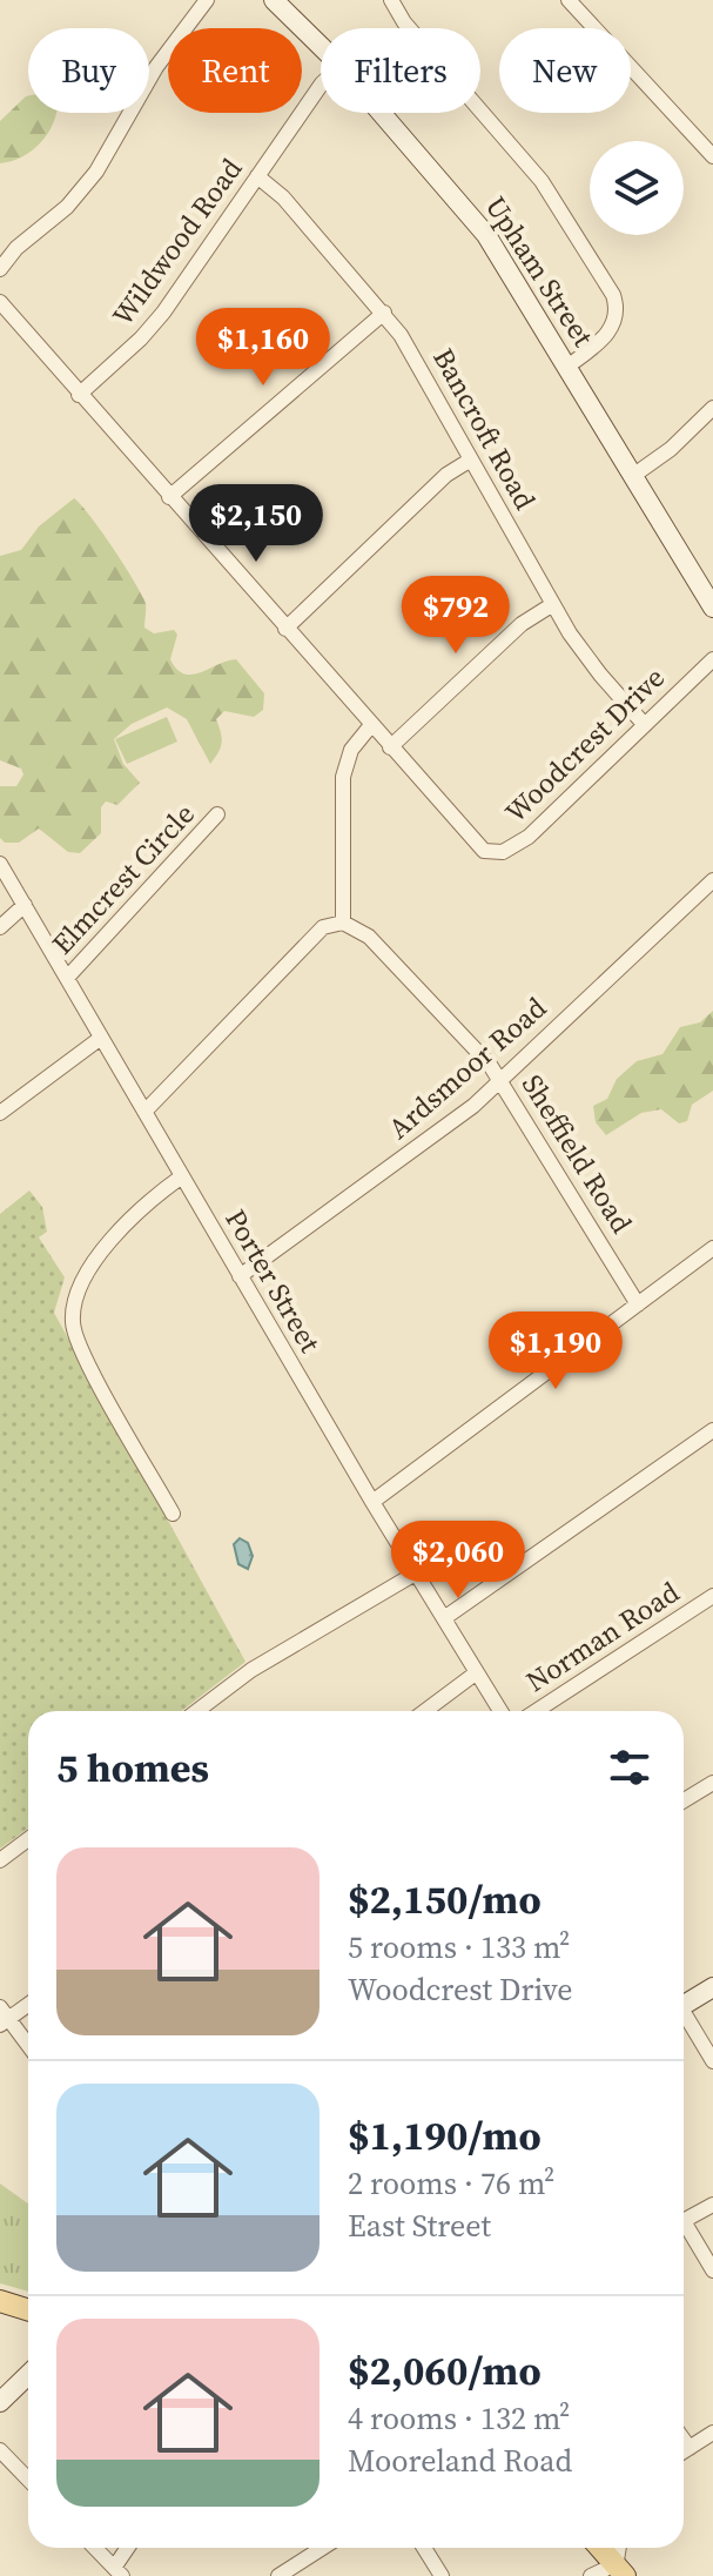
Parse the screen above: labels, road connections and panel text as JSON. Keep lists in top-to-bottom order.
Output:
{
  "streets": {
    "main road": ["Upham Street"],
    "street": [
      "Wildwood Road",
      "Bancroft Road",
      "Woodcrest Drive",
      "Elmcrest Circle",
      "Ardsmoor Road",
      "Sheffield Road",
      "Porter Street",
      "Norman Road"
    ]
  },
  "crossings": [
    ["Wildwood Road", "Bancroft Road"],
    ["Wildwood Road", "Woodcrest Drive"],
    ["Bancroft Road", "Woodcrest Drive"],
    ["Elmcrest Circle", "Porter Street"],
    ["Ardsmoor Road", "Sheffield Road"],
    ["Ardsmoor Road", "Porter Street"]
  ],
  "page": {
    "chip": [
      "Buy",
      "Rent",
      "Filters",
      "New"
    ],
    "price": [
      "$1,160",
      "$2,150",
      "$792",
      "$1,190",
      "$2,060"
    ],
    "heading": "5 homes",
    "list": [
      {
        "name": "$2,150/mo",
        "note": "5 rooms · 133 m² · Woodcrest Drive"
      },
      {
        "name": "$1,190/mo",
        "note": "2 rooms · 76 m² · East Street"
      },
      {
        "name": "$2,060/mo",
        "note": "4 rooms · 132 m² · Mooreland Road"
      }
    ]
  }
}
